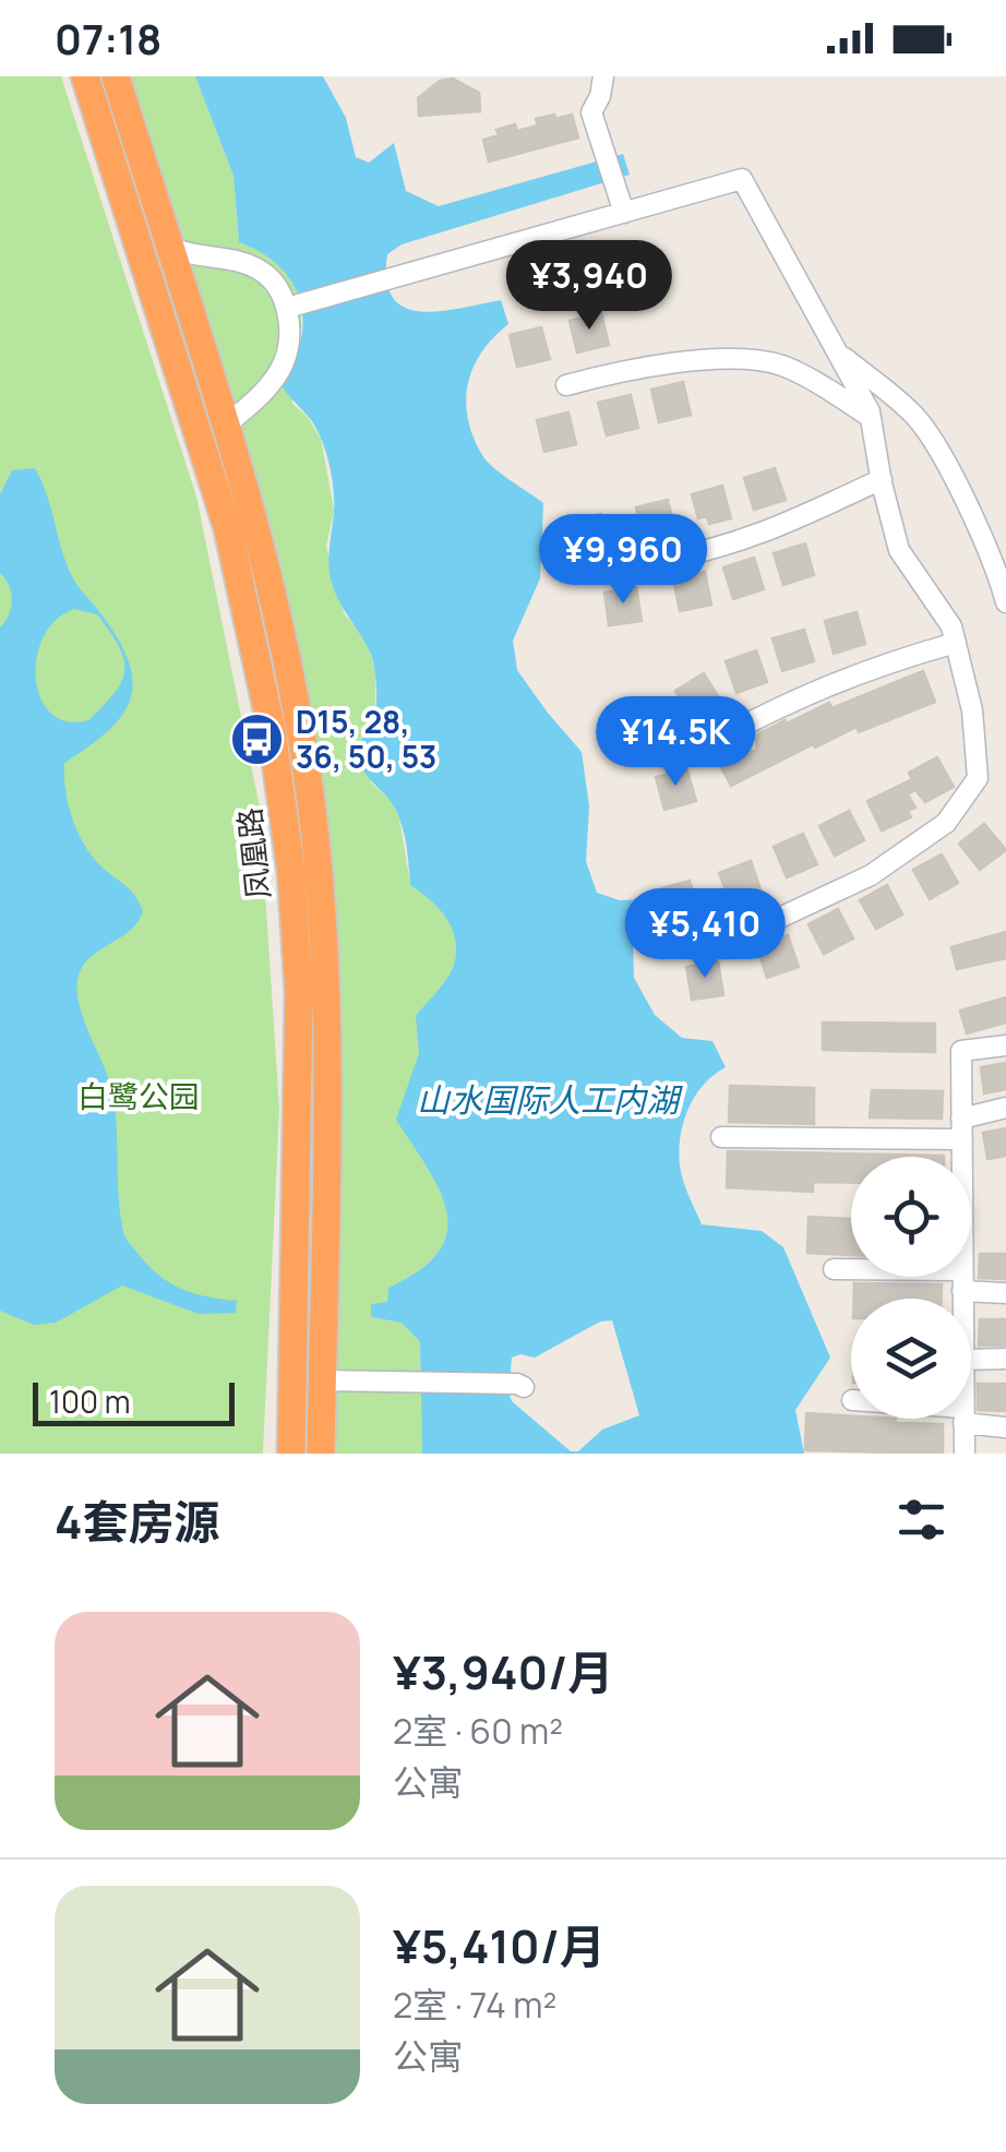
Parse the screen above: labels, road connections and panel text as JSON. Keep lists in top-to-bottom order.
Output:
{
  "streets": {
    "highway": ["凤凰路"]
  },
  "water": ["山水国际人工内湖"],
  "parks": ["白鹭公园"],
  "places": {
    "bus stop": ["D15, 28, 36, 50, 53"]
  },
  "scale_bar": "100 m",
  "page": {
    "status": "07:18",
    "price": [
      "¥3,940",
      "¥9,960",
      "¥14.5K",
      "¥5,410"
    ],
    "scale": "100 m",
    "heading": "4套房源",
    "list": [
      {
        "name": "¥3,940/月",
        "note": "2室 · 60 m² · 公寓"
      },
      {
        "name": "¥5,410/月",
        "note": "2室 · 74 m² · 公寓"
      }
    ]
  }
}
